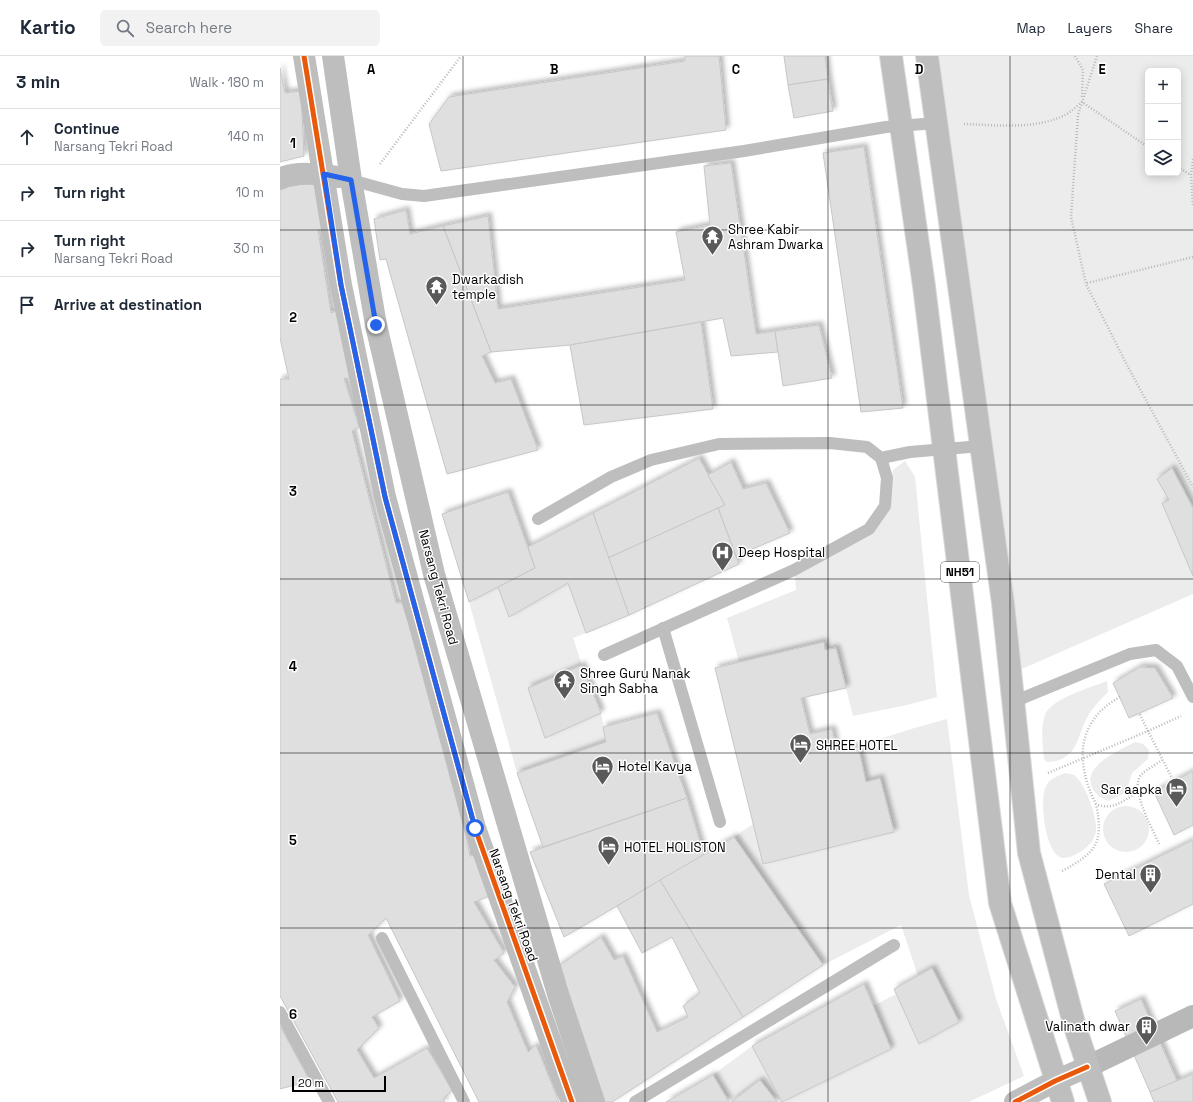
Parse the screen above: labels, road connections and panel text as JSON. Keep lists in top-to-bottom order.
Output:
{
  "streets": {
    "main road": ["NH51", "Narsang Tekri Road"]
  },
  "places": {
    "temple": ["Shree Kabir Ashram Dwarka", "Dwarkadish temple", "Shree Guru Nanak Singh Sabha"],
    "hospital": ["Deep Hospital"],
    "hotel": [
      "SHREE HOTEL",
      "Hotel Kavya",
      "Sar aapka",
      "HOTEL HOLISTON"
    ],
    "building": ["Dental", "Valinath dwar"]
  },
  "scale_bar": "20 m",
  "page": {
    "header": "Kartio",
    "search": "Search here",
    "nav": ["Map", "Layers", "Share"],
    "heading": ["3 min", "Walk · 180 m"],
    "map_buttons": ["+", "−"],
    "list": [
      ["Continue", "Narsang Tekri Road", "140 m"],
      ["Turn right", "10 m"],
      ["Turn right", "Narsang Tekri Road", "30 m"],
      "Arrive at destination"
    ],
    "scale": "20 m"
  },
  "grid": {
    "columns": [
      "A",
      "B",
      "C",
      "D",
      "E"
    ],
    "rows": [
      "1",
      "2",
      "3",
      "4",
      "5",
      "6"
    ]
  }
}
